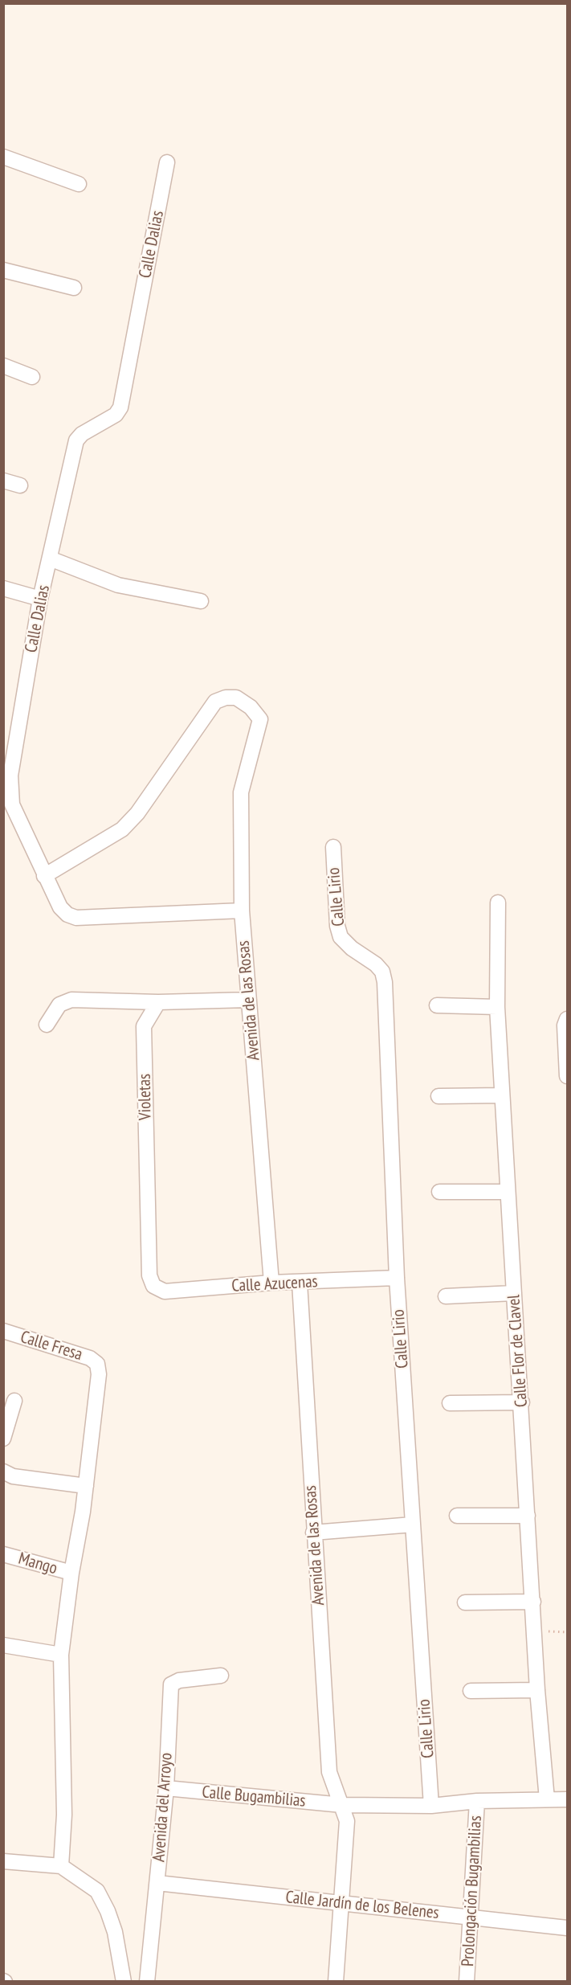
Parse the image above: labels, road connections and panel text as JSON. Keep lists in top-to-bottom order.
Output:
{
  "streets": {
    "street": [
      "Calle Dalias",
      "Calle Lirio",
      "Avenida de las Rosas",
      "Violetas",
      "Calle Azucenas",
      "Calle Fresa",
      "Calle Flor de Clavel",
      "Mango",
      "Calle Bugambilias",
      "Avenida del Arroyo",
      "Prolongación Bugambilias",
      "Calle Jardín de los Belenes"
    ]
  },
  "crossings": [
    ["Calle Dalias", "Avenida de las Rosas"],
    ["Calle Lirio", "Calle Azucenas"],
    ["Calle Lirio", "Calle Bugambilias"],
    ["Avenida de las Rosas", "Calle Azucenas"],
    ["Avenida de las Rosas", "Calle Bugambilias"],
    ["Avenida de las Rosas", "Calle Jardín de los Belenes"],
    ["Violetas", "Calle Azucenas"],
    ["Calle Bugambilias", "Avenida del Arroyo"],
    ["Avenida del Arroyo", "Calle Jardín de los Belenes"],
    ["Prolongación Bugambilias", "Calle Jardín de los Belenes"]
  ]
}
